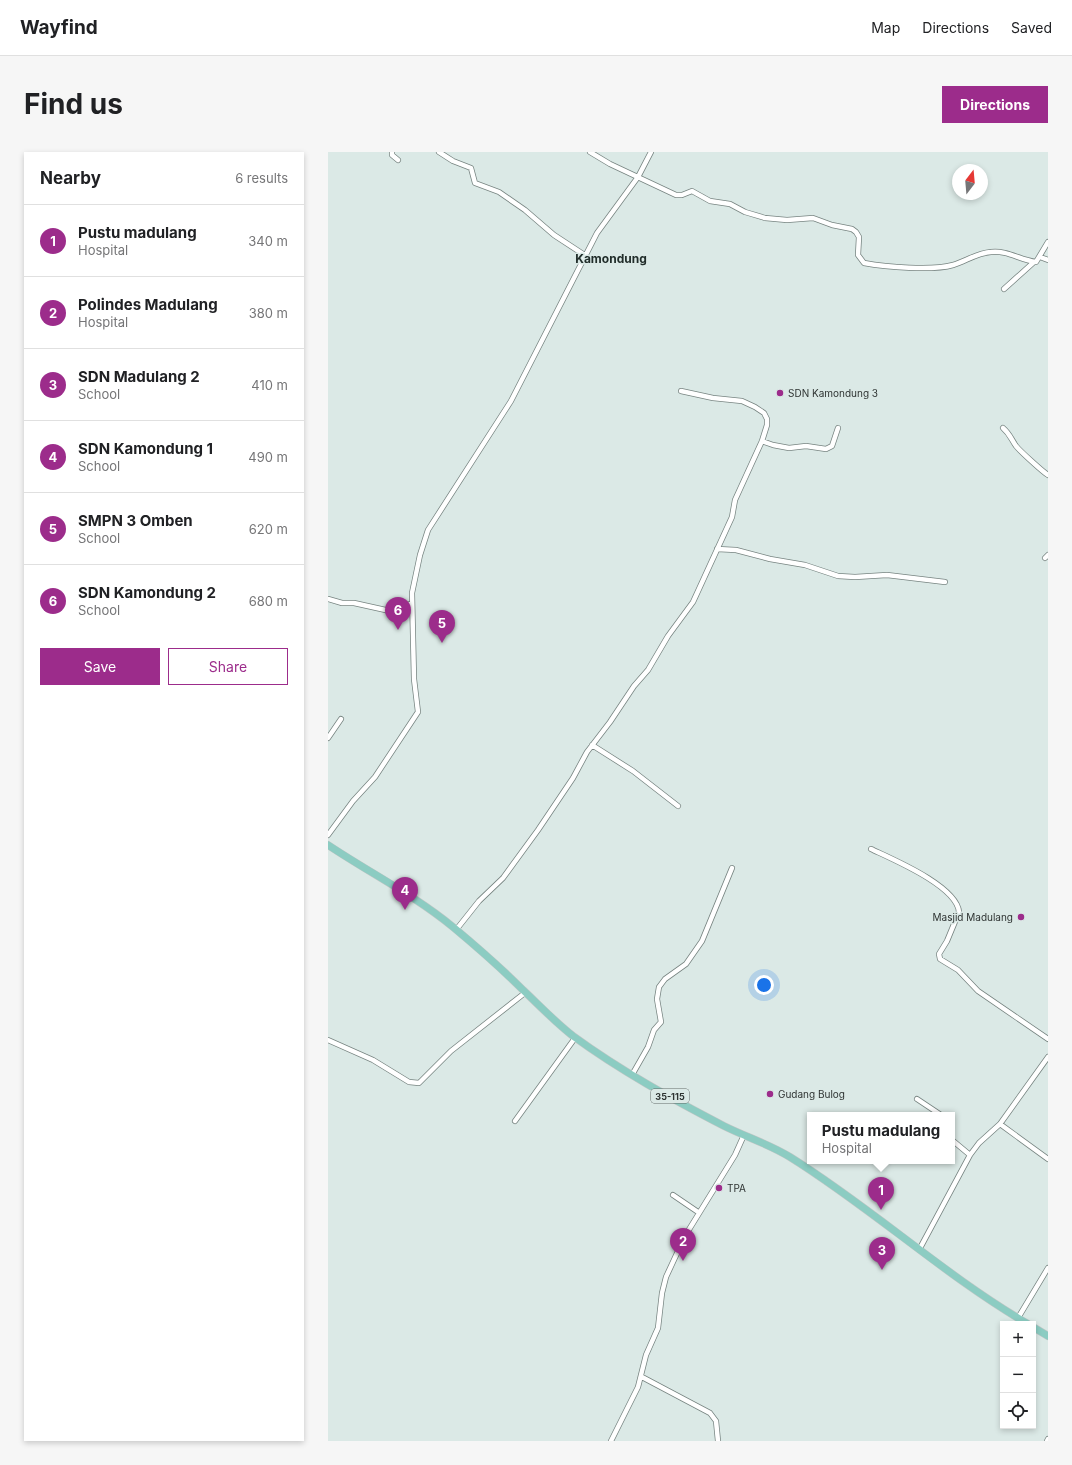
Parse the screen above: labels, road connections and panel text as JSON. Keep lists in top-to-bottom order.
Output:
{
  "streets": {
    "main road": ["35-115"]
  },
  "districts": ["Kamondung"],
  "places": [
    "SDN Kamondung 3",
    "Masjid Madulang",
    "Gudang Bulog",
    "TPA"
  ],
  "north": "top",
  "page": {
    "header": "Wayfind",
    "nav": ["Map", "Directions", "Saved"],
    "buttons": [
      "Directions",
      ["Save", "Share"]
    ],
    "title": "Find us",
    "heading": ["Nearby", "6 results"],
    "list": [
      {
        "mark": "1",
        "name": "Pustu madulang",
        "note": "Hospital",
        "value": "340 m"
      },
      {
        "mark": "2",
        "name": "Polindes Madulang",
        "note": "Hospital",
        "value": "380 m"
      },
      {
        "mark": "3",
        "name": "SDN Madulang 2",
        "note": "School",
        "value": "410 m"
      },
      {
        "mark": "4",
        "name": "SDN Kamondung 1",
        "note": "School",
        "value": "490 m"
      },
      {
        "mark": "5",
        "name": "SMPN 3 Omben",
        "note": "School",
        "value": "620 m"
      },
      {
        "mark": "6",
        "name": "SDN Kamondung 2",
        "note": "School",
        "value": "680 m"
      }
    ],
    "pins": [
      "6",
      "5",
      "4",
      "1",
      "2",
      "3"
    ],
    "popup": ["Pustu madulang", "Hospital"],
    "map_buttons": ["+", "−"]
  }
}
